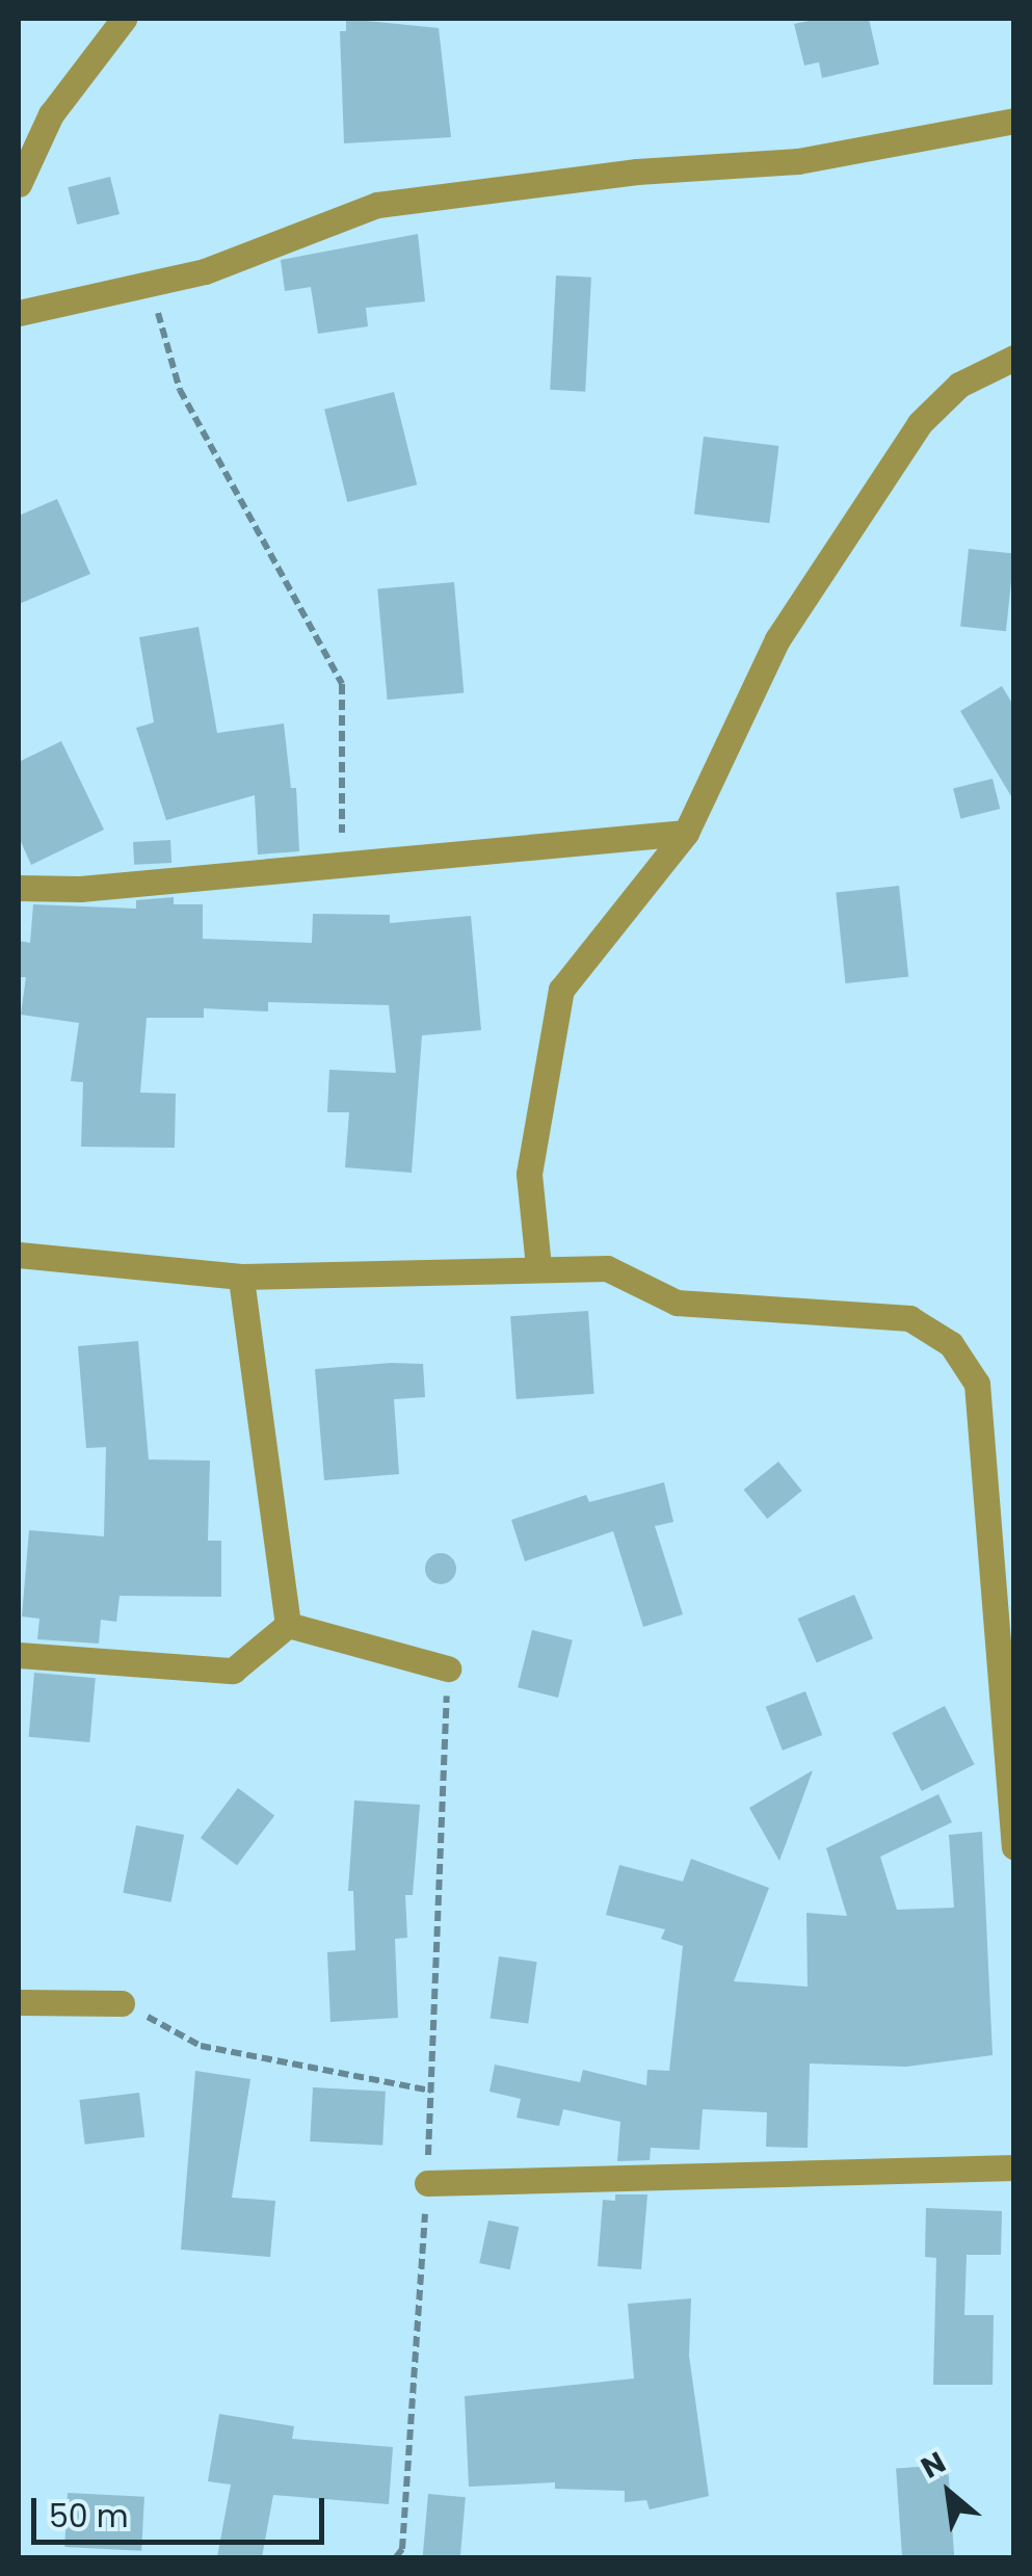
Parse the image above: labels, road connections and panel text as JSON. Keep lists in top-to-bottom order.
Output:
{
  "scale_bar": "50 m",
  "north": "top left"
}
